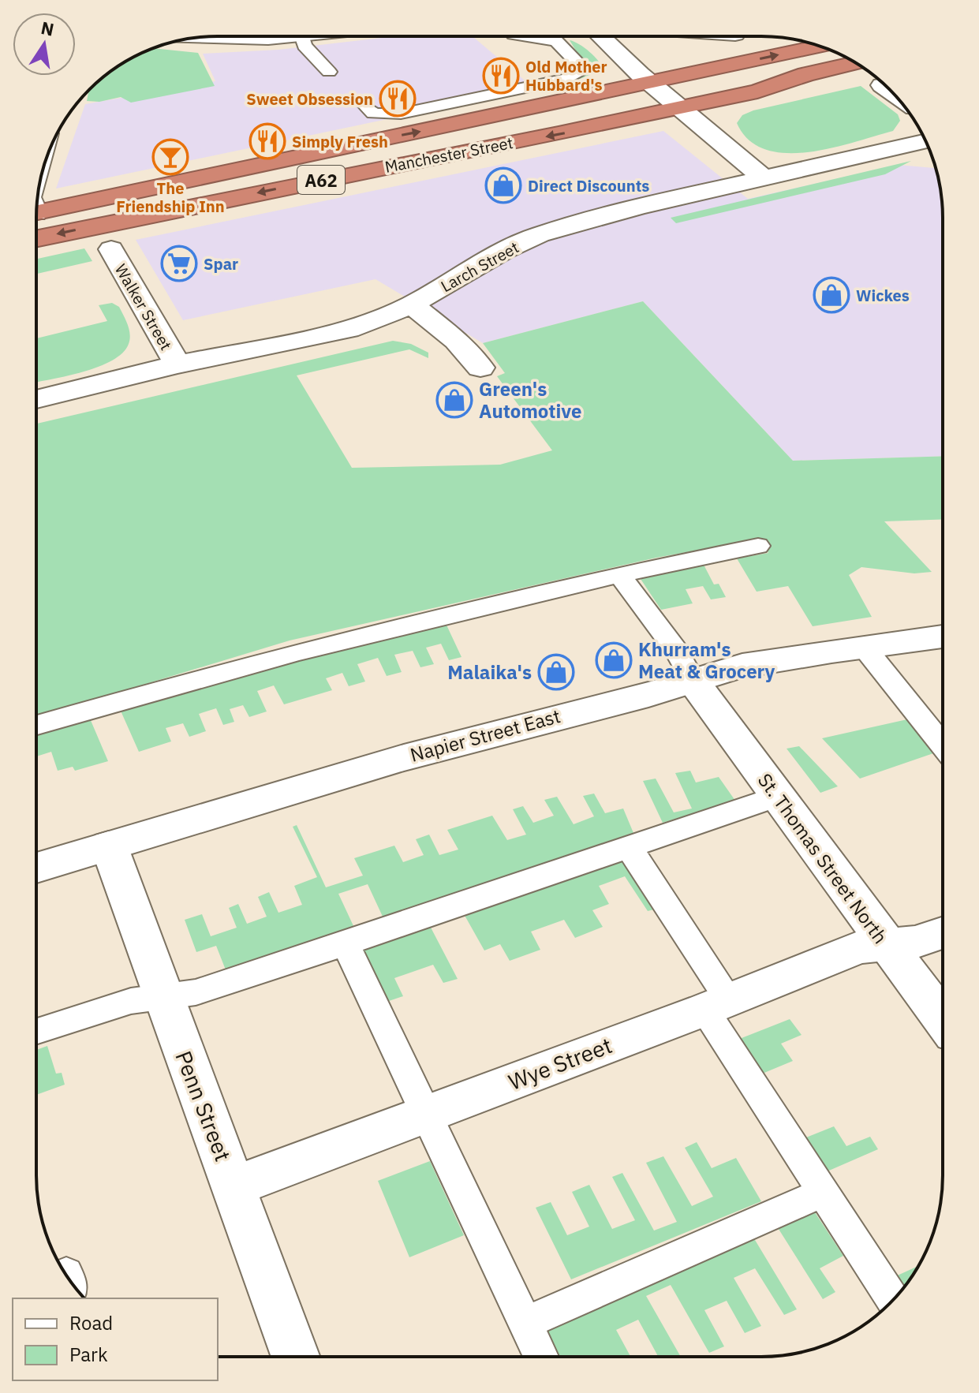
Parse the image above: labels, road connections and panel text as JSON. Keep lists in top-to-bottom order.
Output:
{
  "streets": {
    "highway": ["Manchester Street", "A62"],
    "street": [
      "Larch Street",
      "Walker Street",
      "Napier Street East",
      "St. Thomas Street North",
      "Wye Street",
      "Penn Street"
    ]
  },
  "crossings": [
    ["Larch Street", "Walker Street"],
    ["Napier Street East", "St. Thomas Street North"],
    ["Napier Street East", "Penn Street"],
    ["St. Thomas Street North", "Wye Street"],
    ["Wye Street", "Penn Street"]
  ],
  "places": {
    "restaurant": ["Old Mother Hubbard's", "Sweet Obsession", "Simply Fresh"],
    "bar": ["The Friendship Inn"],
    "shop": [
      "Direct Discounts",
      "Wickes",
      "Green's Automotive",
      "Khurram's Meat & Grocery",
      "Malaika's"
    ],
    "supermarket": ["Spar"]
  },
  "legend": ["Road", "Park"],
  "north": "top"
}
